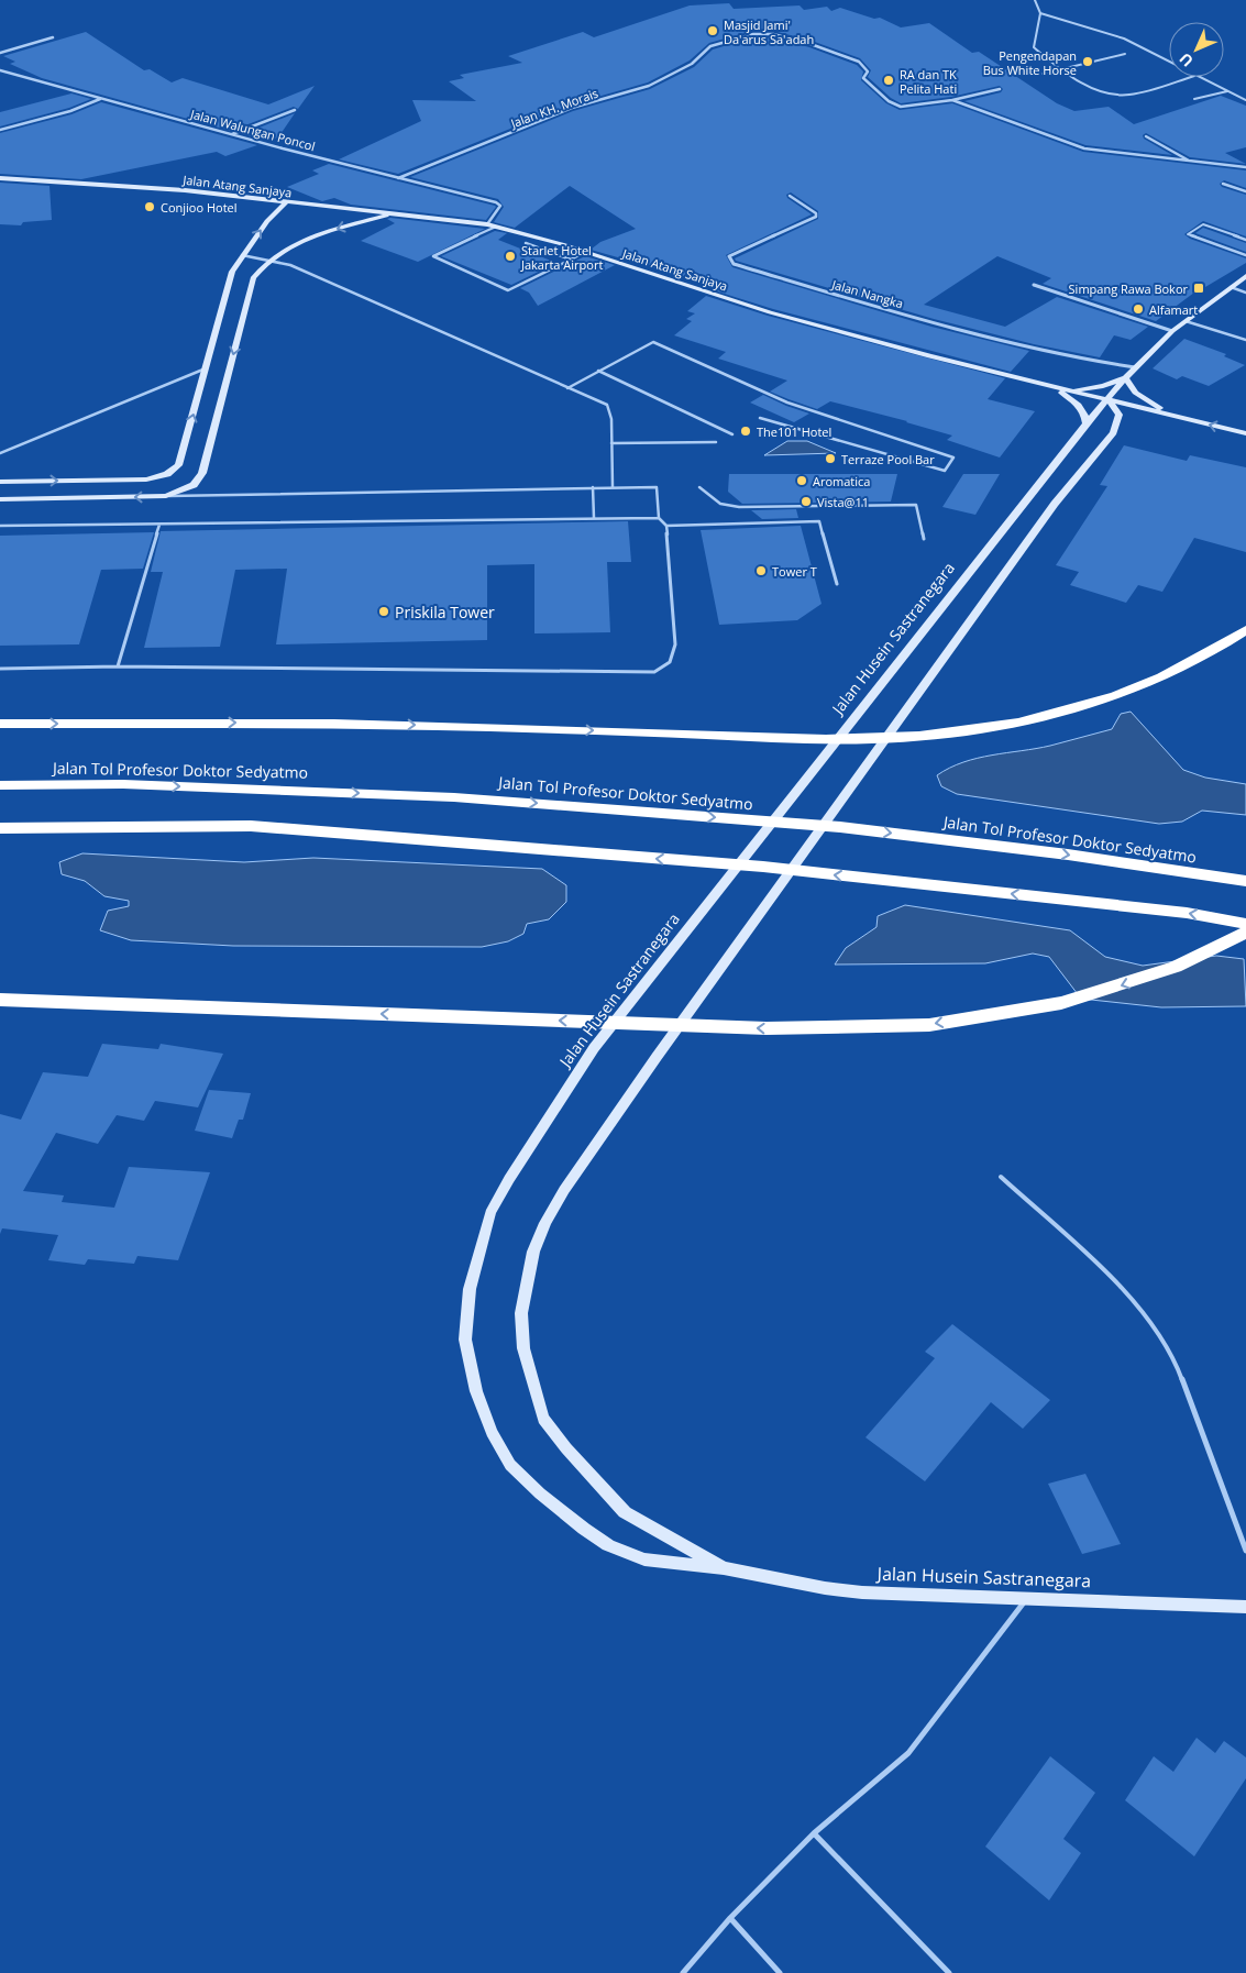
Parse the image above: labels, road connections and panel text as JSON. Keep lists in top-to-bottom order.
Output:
{
  "streets": {
    "highway": ["Jalan Tol Profesor Doktor Sedyatmo"],
    "main road": ["Jalan Atang Sanjaya", "Jalan Husein Sastranegara"],
    "street": ["Jalan KH. Morais", "Jalan Walungan Poncol", "Jalan Nangka"]
  },
  "crossings": [
    ["Jalan KH. Morais", "Jalan Walungan Poncol"],
    ["Jalan Walungan Poncol", "Jalan Atang Sanjaya"],
    ["Jalan Atang Sanjaya", "Jalan Husein Sastranegara"],
    ["Jalan Nangka", "Jalan Husein Sastranegara"]
  ],
  "places": {
    "other": [
      "Masjid Jami' Da'arus Sa'adah",
      "Pengendapan Bus White Horse",
      "RA dan TK Pelita Hati",
      "Conjioo Hotel",
      "Starlet Hotel Jakarta Airport",
      "Alfamart",
      "The101 Hotel",
      "Terraze Pool Bar",
      "Aromatica",
      "Vista@11",
      "Tower T",
      "Priskila Tower"
    ],
    "transit": ["Simpang Rawa Bokor"]
  },
  "north": "bottom left"
}
